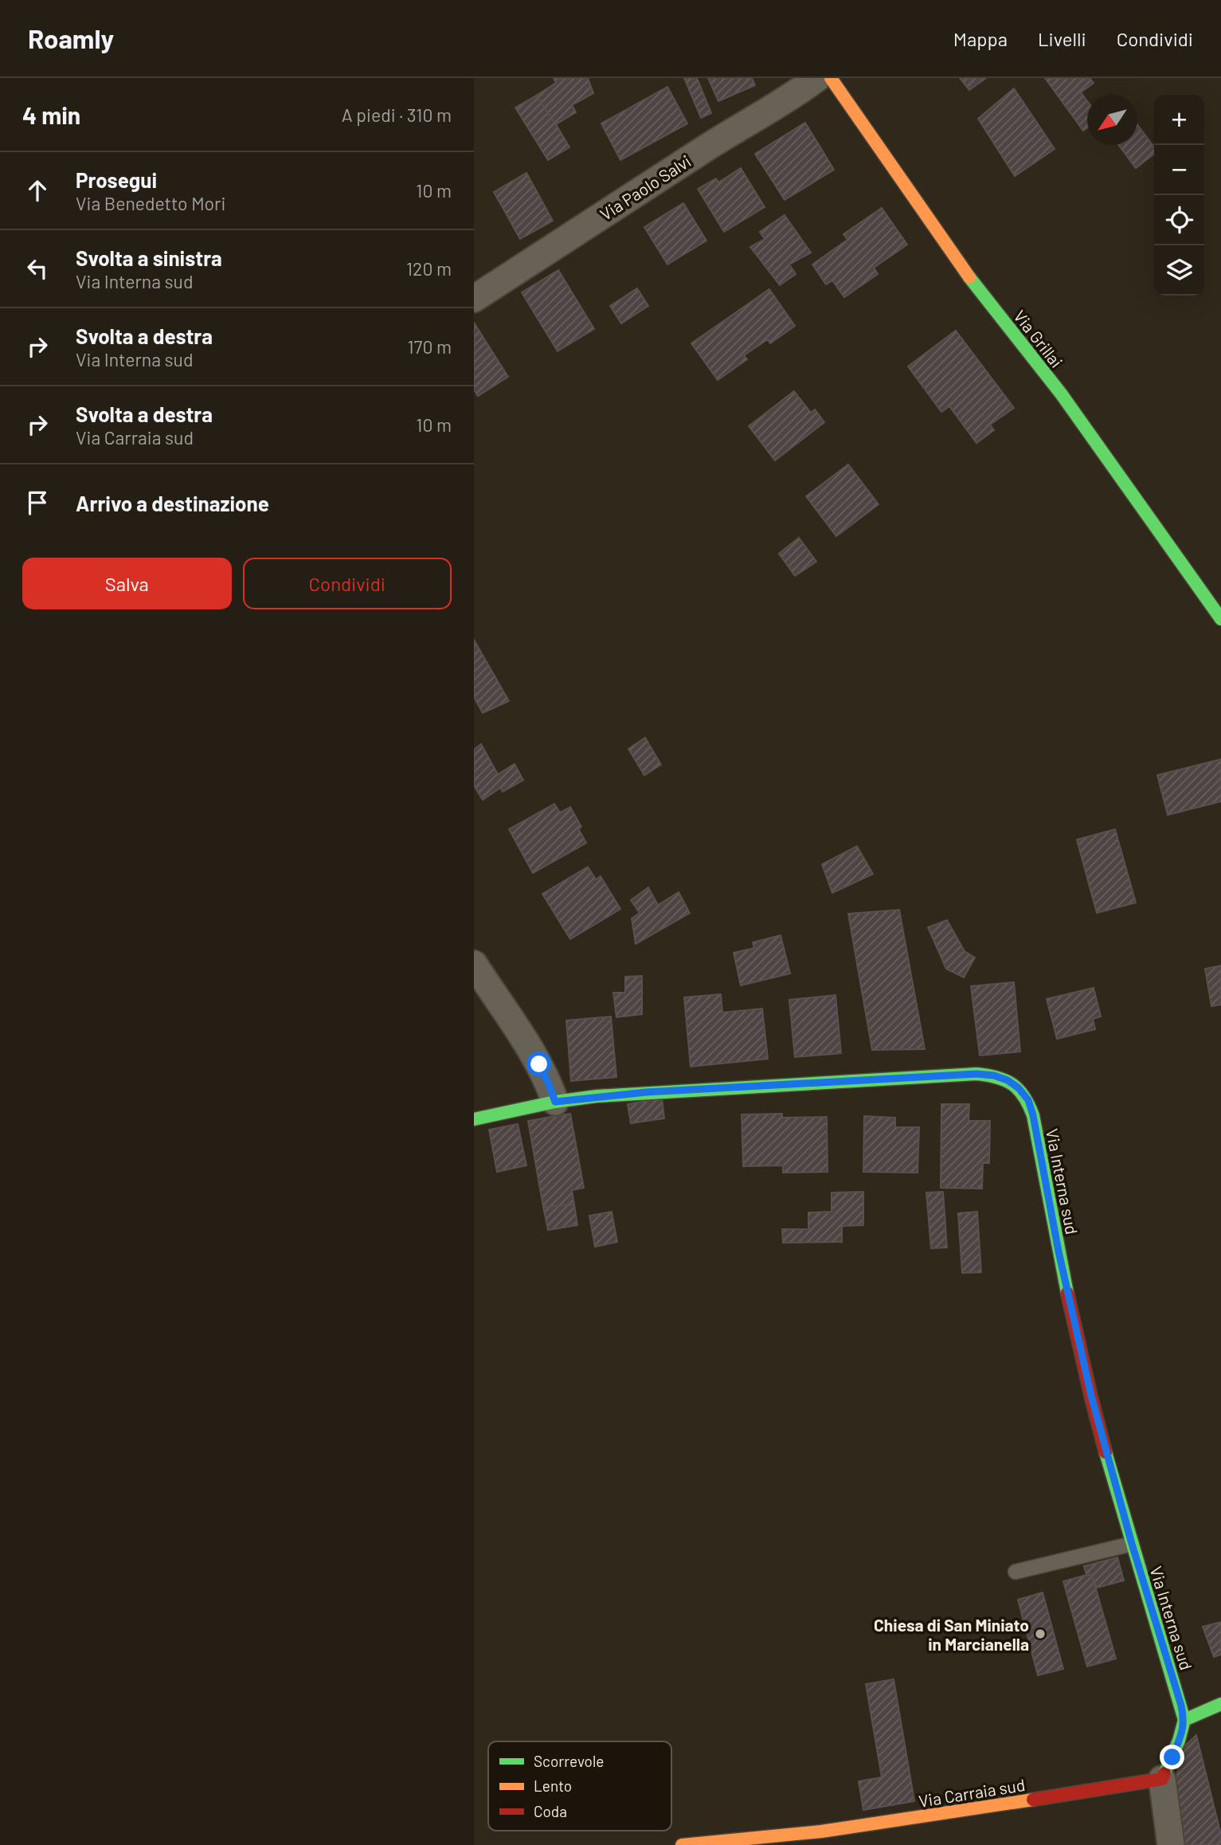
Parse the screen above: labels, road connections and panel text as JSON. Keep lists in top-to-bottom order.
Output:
{
  "streets": {
    "street": [
      "Via Paolo Salvi",
      "Via Grillai",
      "Via Interna sud",
      "Via Carraia sud"
    ]
  },
  "places": ["Chiesa di San Miniato in Marcianella"],
  "legend": ["Scorrevole", "Lento", "Coda"],
  "north": "bottom left",
  "page": {
    "header": "Roamly",
    "nav": ["Mappa", "Livelli", "Condividi"],
    "heading": ["4 min", "A piedi · 310 m"],
    "map_buttons": ["+", "−"],
    "list": [
      ["Prosegui", "Via Benedetto Mori", "10 m"],
      ["Svolta a sinistra", "Via Interna sud", "120 m"],
      ["Svolta a destra", "Via Interna sud", "170 m"],
      ["Svolta a destra", "Via Carraia sud", "10 m"],
      "Arrivo a destinazione"
    ],
    "buttons": ["Salva", "Condividi"]
  }
}
